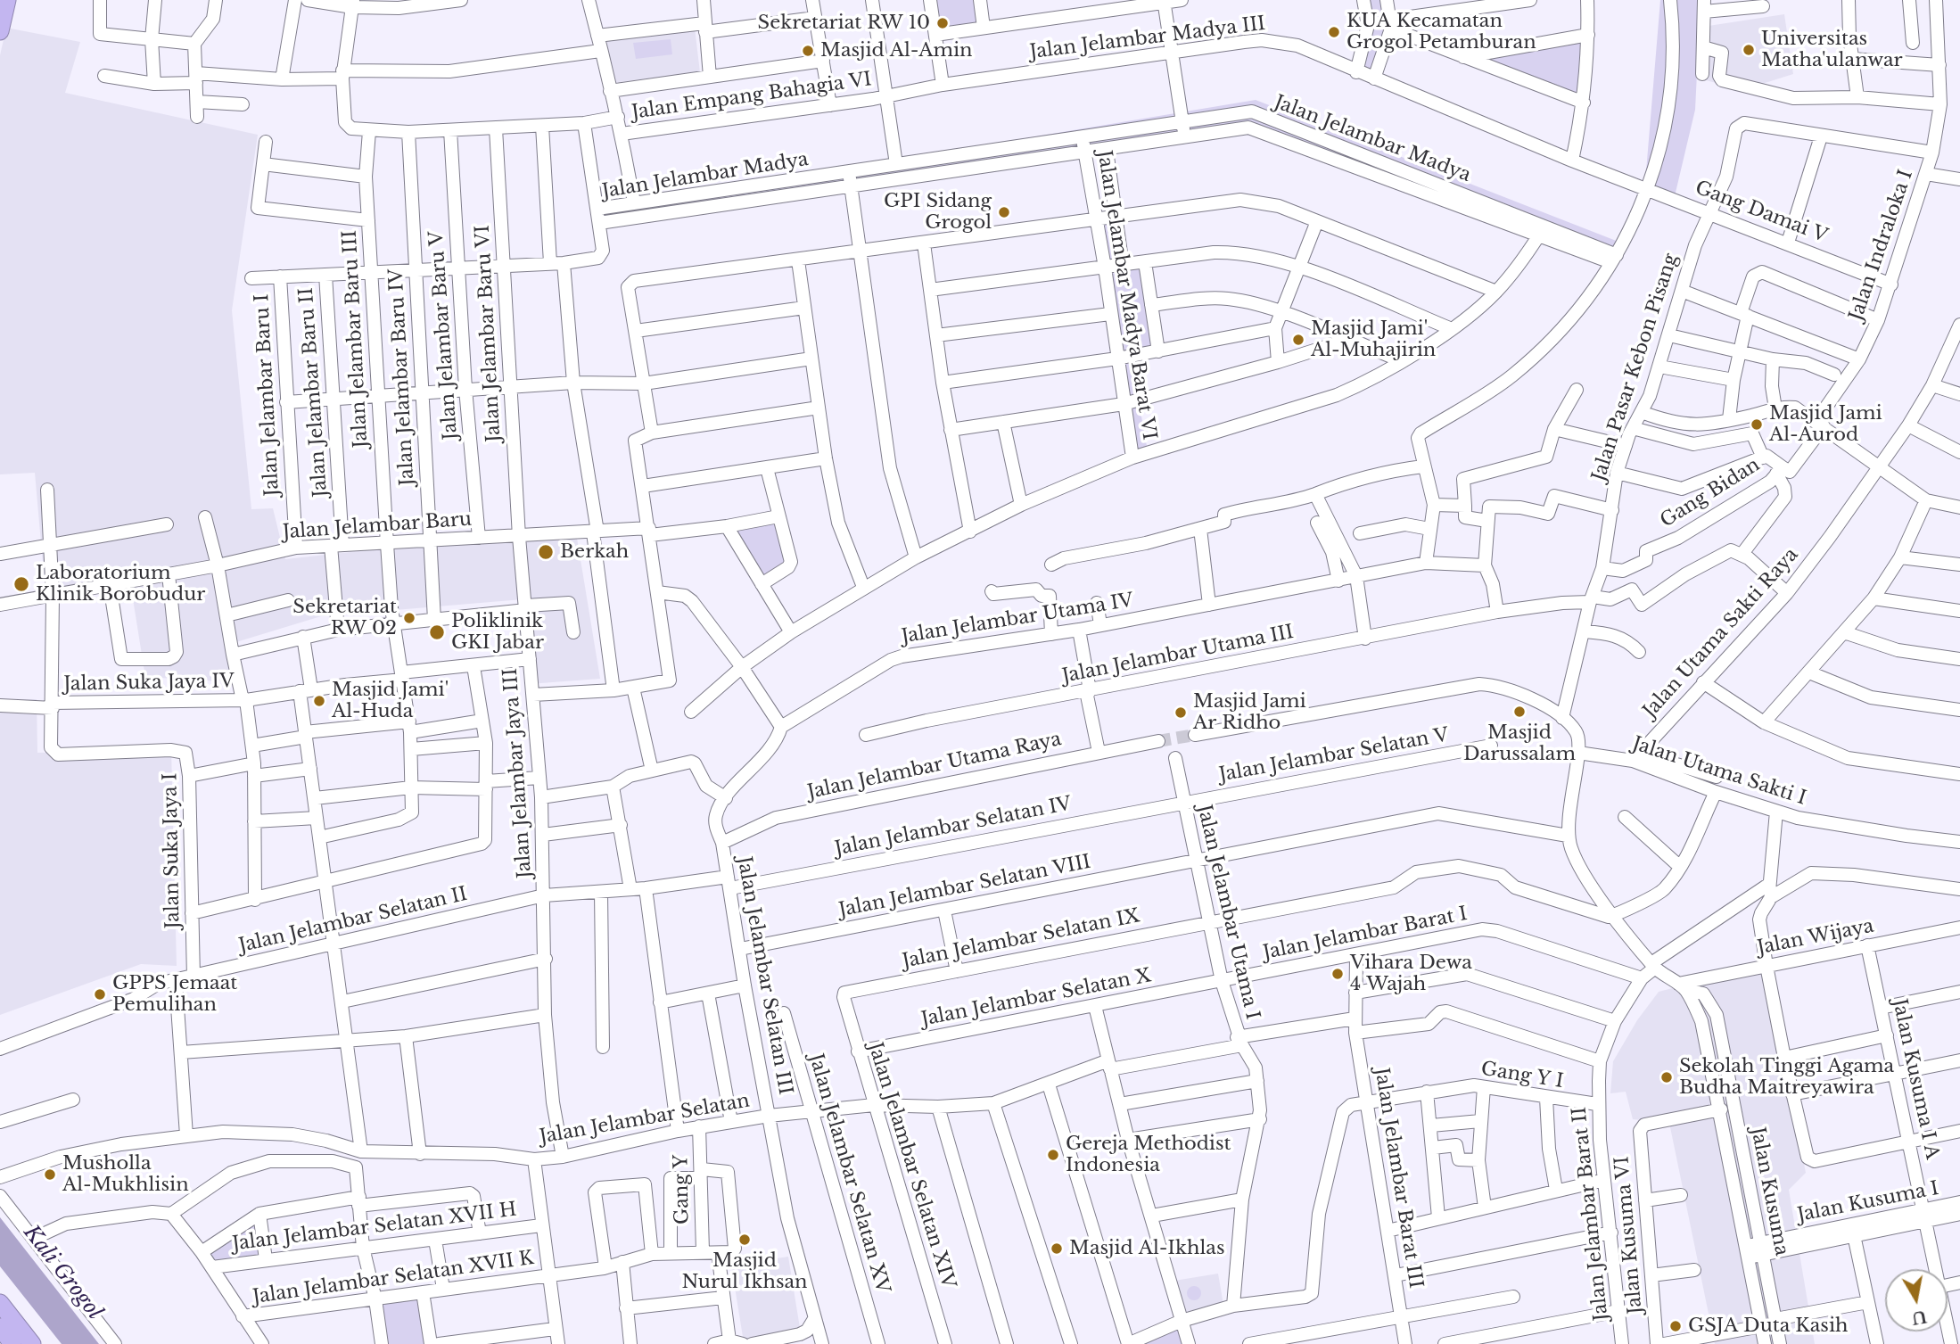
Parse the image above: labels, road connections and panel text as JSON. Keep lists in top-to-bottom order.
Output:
{
  "streets": {
    "street": [
      "Jalan Jelambar Madya III",
      "Jalan Empang Bahagia VI",
      "Jalan Jelambar Madya",
      "Gang Damai V",
      "Jalan Indraloka I",
      "Jalan Jelambar Madya Barat VI",
      "Jalan Jelambar Baru VI",
      "Jalan Jelambar Baru V",
      "Jalan Jelambar Baru III",
      "Jalan Pasar Kebon Pisang",
      "Jalan Jelambar Baru IV",
      "Jalan Jelambar Baru II",
      "Jalan Jelambar Baru I",
      "Gang Bidan",
      "Jalan Jelambar Baru",
      "Jalan Jelambar Utama IV",
      "Jalan Utama Sakti Raya",
      "Jalan Jelambar Utama III",
      "Jalan Suka Jaya IV",
      "Jalan Jelambar Selatan V",
      "Jalan Jelambar Utama Raya",
      "Jalan Utama Sakti I",
      "Jalan Jelambar Jaya III",
      "Jalan Jelambar Selatan IV",
      "Jalan Suka Jaya I",
      "Jalan Jelambar Selatan VIII",
      "Jalan Jelambar Utama I",
      "Jalan Jelambar Selatan II",
      "Jalan Jelambar Barat I",
      "Jalan Wijaya",
      "Jalan Jelambar Selatan IX",
      "Jalan Jelambar Selatan III",
      "Jalan Jelambar Selatan X",
      "Gang Y I",
      "Jalan Kusuma I A",
      "Jalan Jelambar Selatan",
      "Jalan Jelambar Selatan XIV",
      "Jalan Jelambar Selatan XV",
      "Jalan Jelambar Barat III",
      "Gang Y",
      "Jalan Kusuma",
      "Jalan Kusuma I",
      "Jalan Jelambar Barat II",
      "Jalan Jelambar Selatan XVII H",
      "Jalan Kusuma VI",
      "Jalan Jelambar Selatan XVII K"
    ]
  },
  "crossings": [
    ["Jalan Jelambar Madya III", "Jalan Empang Bahagia VI"],
    ["Jalan Jelambar Madya III", "Gang Damai V"],
    ["Jalan Jelambar Madya", "Jalan Jelambar Madya Barat VI"],
    ["Gang Damai V", "Jalan Indraloka I"],
    ["Gang Damai V", "Jalan Pasar Kebon Pisang"],
    ["Jalan Indraloka I", "Gang Bidan"],
    ["Jalan Jelambar Baru VI", "Jalan Jelambar Baru"],
    ["Jalan Jelambar Baru VI", "Jalan Jelambar Jaya III"],
    ["Jalan Jelambar Baru V", "Jalan Jelambar Baru"],
    ["Jalan Jelambar Baru III", "Jalan Jelambar Baru"],
    ["Jalan Jelambar Baru III", "Jalan Suka Jaya IV"],
    ["Jalan Pasar Kebon Pisang", "Gang Bidan"],
    ["Jalan Pasar Kebon Pisang", "Jalan Jelambar Utama III"],
    ["Jalan Pasar Kebon Pisang", "Jalan Kusuma"],
    ["Jalan Jelambar Baru IV", "Jalan Jelambar Baru"],
    ["Jalan Jelambar Baru II", "Jalan Jelambar Baru"],
    ["Jalan Jelambar Baru I", "Jalan Jelambar Baru"],
    ["Jalan Jelambar Baru", "Jalan Jelambar Jaya III"],
    ["Jalan Jelambar Baru", "Jalan Suka Jaya I"],
    ["Jalan Utama Sakti Raya", "Jalan Utama Sakti I"],
    ["Jalan Suka Jaya IV", "Jalan Jelambar Jaya III"],
    ["Jalan Suka Jaya IV", "Jalan Suka Jaya I"],
    ["Jalan Jelambar Selatan V", "Jalan Jelambar Selatan IV"],
    ["Jalan Jelambar Selatan V", "Jalan Jelambar Utama I"],
    ["Jalan Jelambar Utama Raya", "Jalan Jelambar Selatan III"],
    ["Jalan Utama Sakti I", "Jalan Kusuma"],
    ["Jalan Jelambar Jaya III", "Jalan Jelambar Selatan II"],
    ["Jalan Jelambar Jaya III", "Jalan Jelambar Selatan"],
    ["Jalan Jelambar Selatan IV", "Jalan Jelambar Utama I"],
    ["Jalan Jelambar Selatan IV", "Jalan Jelambar Selatan II"],
    ["Jalan Jelambar Selatan IV", "Jalan Jelambar Selatan III"],
    ["Jalan Suka Jaya I", "Jalan Jelambar Selatan II"],
    ["Jalan Jelambar Selatan VIII", "Jalan Jelambar Utama I"],
    ["Jalan Jelambar Selatan VIII", "Jalan Jelambar Selatan III"],
    ["Jalan Jelambar Selatan VIII", "Jalan Kusuma"],
    ["Jalan Jelambar Utama I", "Jalan Jelambar Barat I"],
    ["Jalan Jelambar Utama I", "Jalan Jelambar Selatan IX"],
    ["Jalan Jelambar Utama I", "Jalan Jelambar Selatan X"],
    ["Jalan Jelambar Utama I", "Gang Y I"],
    ["Jalan Jelambar Utama I", "Jalan Jelambar Selatan"],
    ["Jalan Jelambar Selatan II", "Jalan Jelambar Selatan III"],
    ["Jalan Jelambar Barat I", "Jalan Jelambar Selatan X"],
    ["Jalan Jelambar Barat I", "Jalan Jelambar Barat III"],
    ["Jalan Jelambar Barat I", "Jalan Jelambar Barat II"],
    ["Jalan Wijaya", "Jalan Kusuma I A"],
    ["Jalan Wijaya", "Jalan Kusuma"],
    ["Jalan Jelambar Selatan IX", "Jalan Jelambar Selatan XIV"],
    ["Jalan Jelambar Selatan IX", "Jalan Kusuma"],
    ["Jalan Jelambar Selatan III", "Jalan Jelambar Selatan"],
    ["Jalan Jelambar Selatan X", "Jalan Jelambar Selatan XIV"],
    ["Gang Y I", "Jalan Jelambar Barat III"],
    ["Gang Y I", "Jalan Jelambar Barat II"],
    ["Jalan Kusuma I A", "Jalan Kusuma I"],
    ["Jalan Jelambar Selatan", "Jalan Jelambar Selatan XIV"],
    ["Jalan Jelambar Selatan", "Jalan Jelambar Selatan XV"],
    ["Jalan Jelambar Selatan", "Jalan Jelambar Barat III"],
    ["Jalan Jelambar Selatan", "Gang Y"],
    ["Gang Y", "Jalan Jelambar Selatan XVII K"],
    ["Jalan Kusuma", "Jalan Kusuma I"],
    ["Jalan Kusuma", "Jalan Kusuma VI"]
  ],
  "water": ["Kali Grogol"],
  "places": [
    "Sekretariat RW 10",
    "KUA Kecamatan Grogol Petamburan",
    "Universitas Matha'ulanwar",
    "Masjid Al-Amin",
    "GPI Sidang Grogol",
    "Masjid Jami' Al-Muhajirin",
    "Masjid Jami Al-Aurod",
    "Berkah",
    "Laboratorium Klinik Borobudur",
    "Sekretariat RW 02",
    "Poliklinik GKI Jabar",
    "Masjid Jami' Al-Huda",
    "Masjid Darussalam",
    "Masjid Jami Ar Ridho",
    "Vihara Dewa 4 Wajah",
    "GPPS Jemaat Pemulihan",
    "Sekolah Tinggi Agama Budha Maitreyawira",
    "Gereja Methodist Indonesia",
    "Musholla Al-Mukhlisin",
    "Masjid Nurul Ikhsan",
    "Masjid Al-Ikhlas",
    "GSJA Duta Kasih"
  ],
  "north": "bottom"
}
